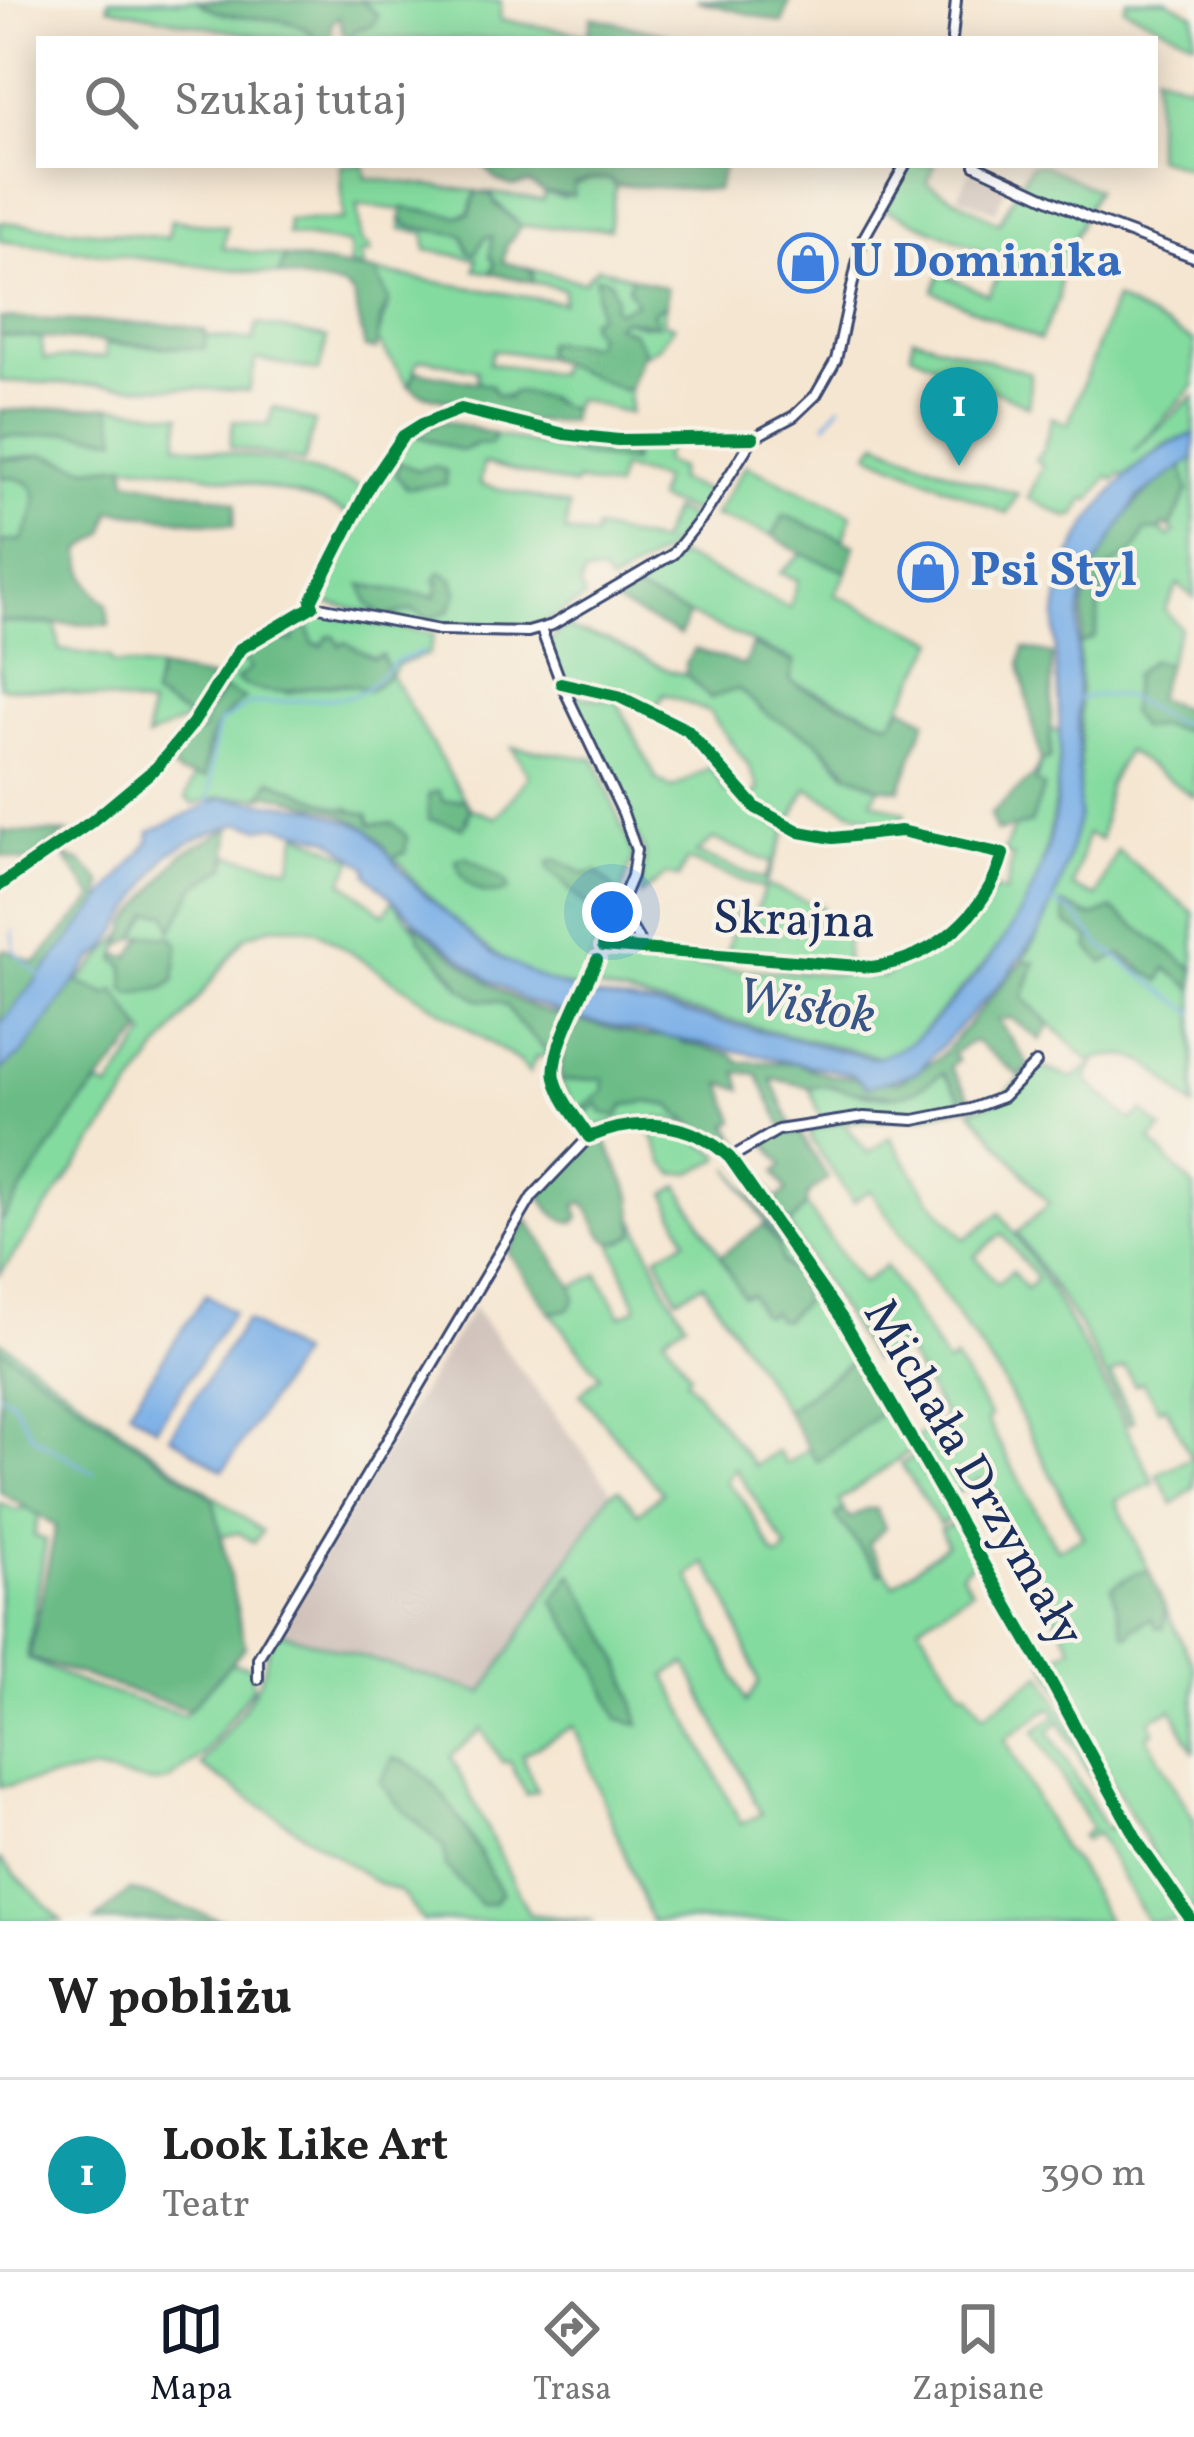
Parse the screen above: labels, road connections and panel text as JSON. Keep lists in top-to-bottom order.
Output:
{
  "streets": {
    "street": ["Skrajna", "Michała Drzymały"]
  },
  "water": ["Wisłok"],
  "places": {
    "shop": ["U Dominika", "Psi Styl"]
  },
  "page": {
    "search": "Szukaj tutaj",
    "pins": "1",
    "heading": "W pobliżu",
    "list": [
      {
        "mark": "1",
        "name": "Look Like Art",
        "note": "Teatr",
        "value": "390 m"
      }
    ],
    "nav": ["Mapa", "Trasa", "Zapisane"]
  }
}
